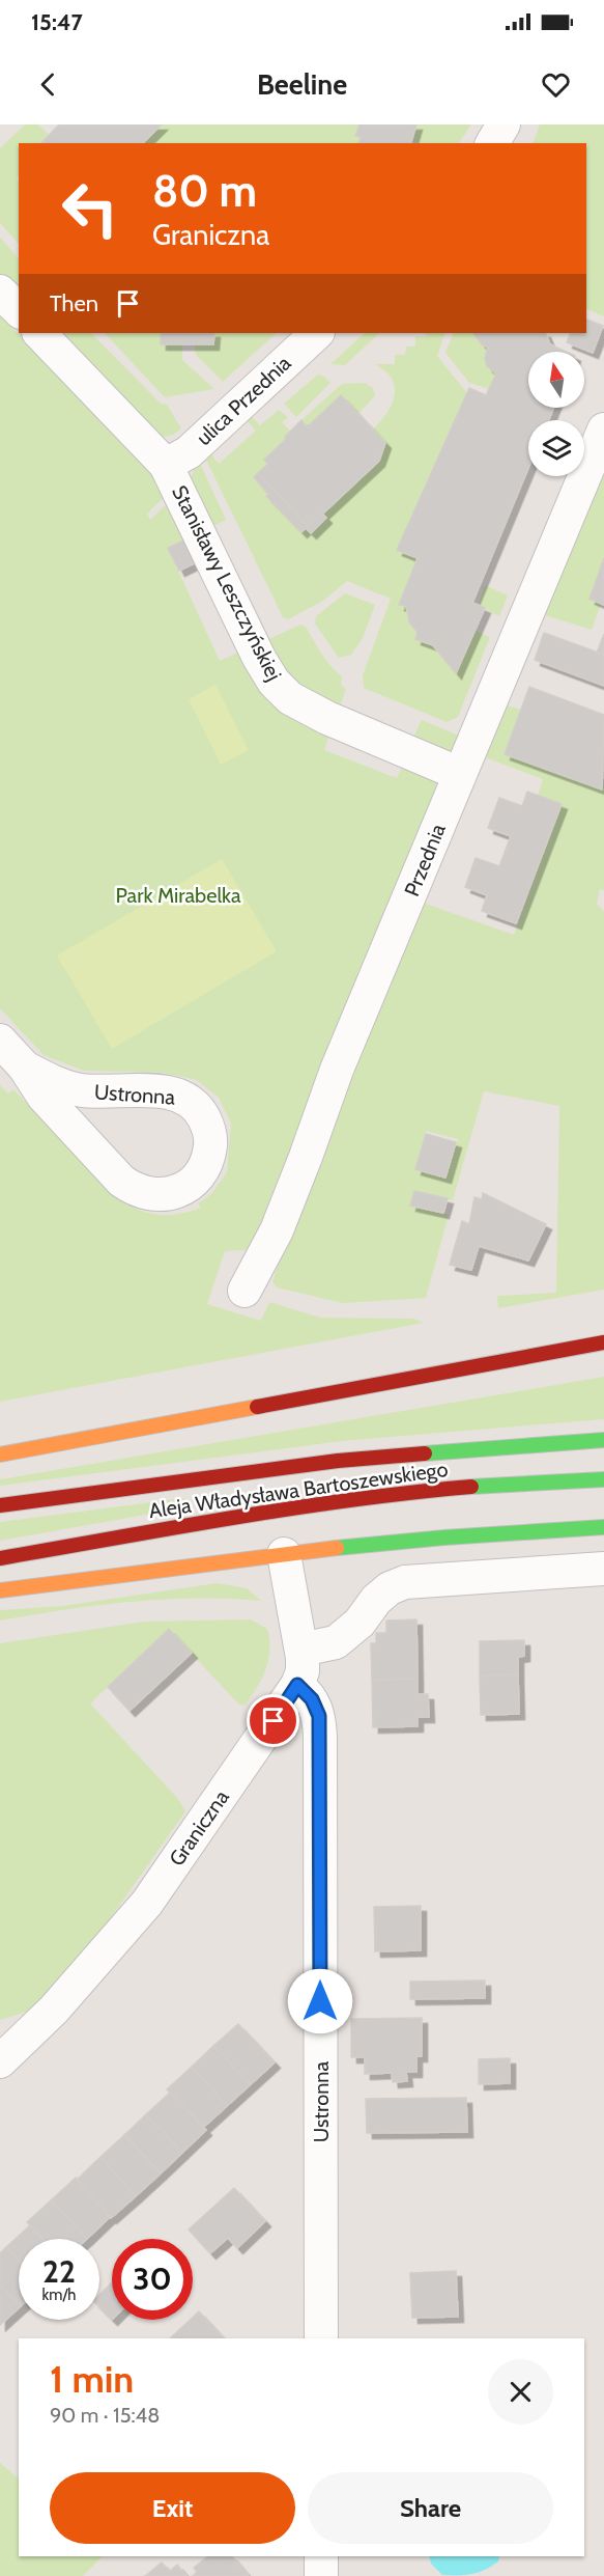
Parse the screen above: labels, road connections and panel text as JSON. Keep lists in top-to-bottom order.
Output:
{
  "streets": {
    "main road": ["Aleja Władysława Bartoszewskiego"],
    "street": [
      "ulica Przednia",
      "Stanisławy Leszczyńskiej",
      "Przednia",
      "Ustronna",
      "Graniczna"
    ]
  },
  "crossings": [
    ["ulica Przednia", "Stanisławy Leszczyńskiej"],
    ["Stanisławy Leszczyńskiej", "Przednia"],
    ["Ustronna", "Graniczna"]
  ],
  "parks": ["Park Mirabelka"],
  "north": "top",
  "page": {
    "status": "15:47",
    "header": "Beeline",
    "turn": ["80 m", "Graniczna"],
    "then": "Then",
    "speed": "22 km/h",
    "limit": "30",
    "heading": ["1 min", "90 m · 15:48"],
    "buttons": ["Exit", "Share"]
  }
}
